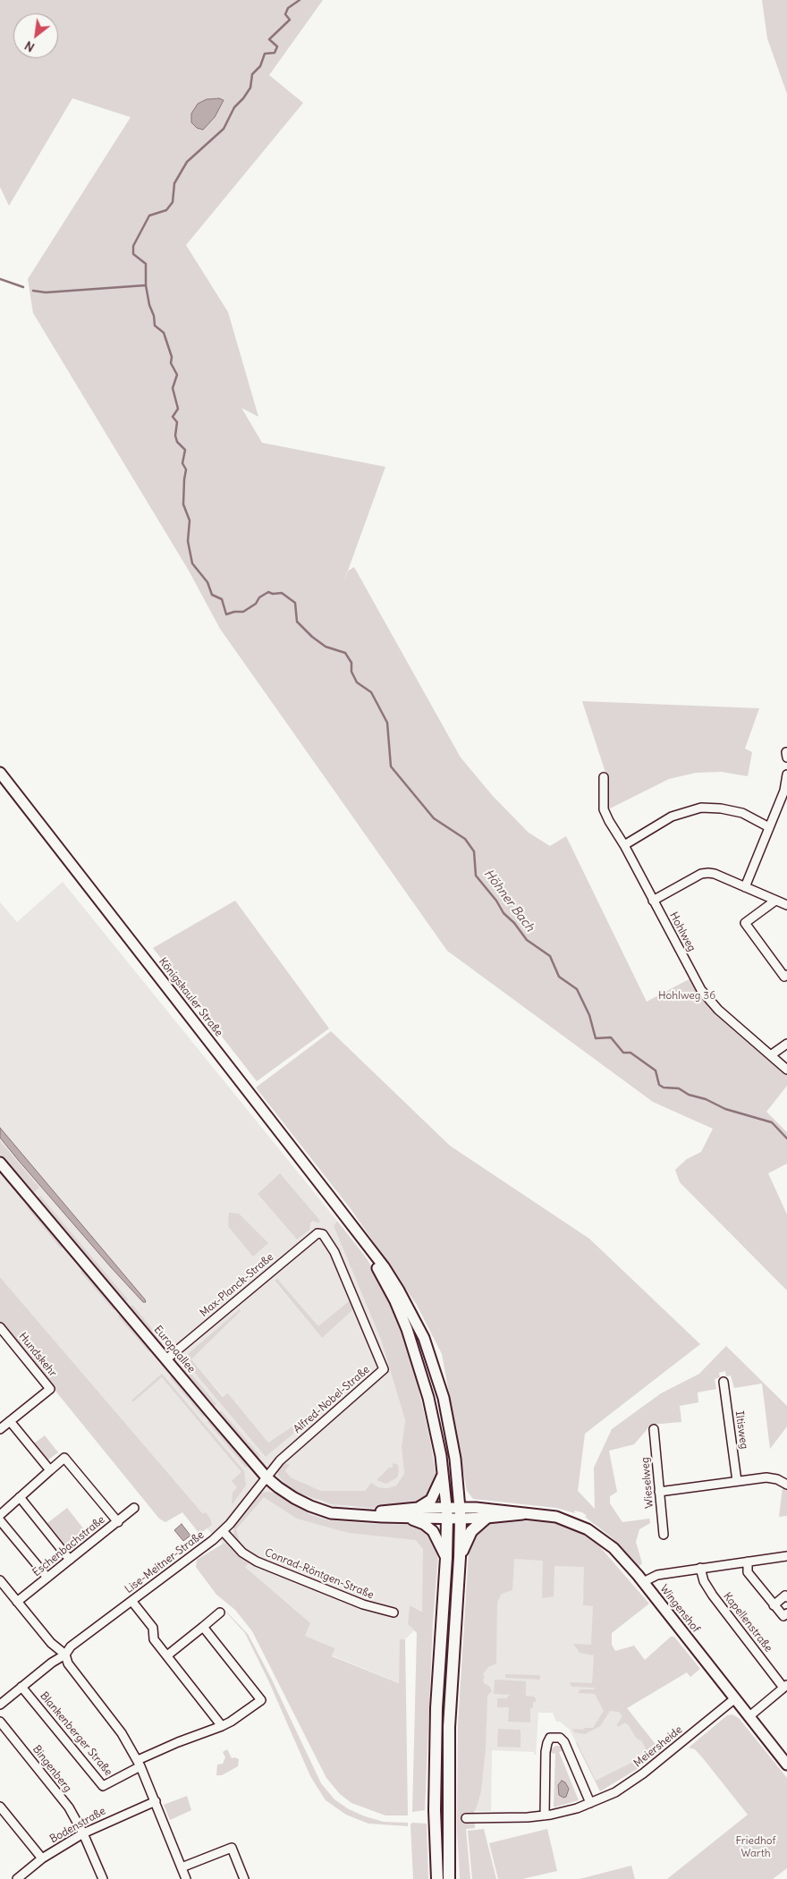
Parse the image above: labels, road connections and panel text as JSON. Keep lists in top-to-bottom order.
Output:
{
  "streets": {
    "main road": ["Königskauler Straße", "Europaallee", "Wingenshof"],
    "street": [
      "Hohlweg",
      "Max-Planck-Straße",
      "Hundskehr",
      "Alfred-Nobel-Straße",
      "Iltisweg",
      "Wieselweg",
      "Eschenbachstraße",
      "Lise-Meitner-Straße",
      "Conrad-Röntgen-Straße",
      "Kapellenstraße",
      "Blankenberger Straße",
      "Meiersheide",
      "Bingenberg",
      "Bodenstraße"
    ]
  },
  "crossings": [
    ["Königskauler Straße", "Europaallee"],
    ["Königskauler Straße", "Wingenshof"],
    ["Max-Planck-Straße", "Europaallee"],
    ["Max-Planck-Straße", "Alfred-Nobel-Straße"],
    ["Europaallee", "Alfred-Nobel-Straße"],
    ["Europaallee", "Lise-Meitner-Straße"],
    ["Europaallee", "Wingenshof"],
    ["Alfred-Nobel-Straße", "Lise-Meitner-Straße"],
    ["Lise-Meitner-Straße", "Conrad-Röntgen-Straße"],
    ["Wingenshof", "Meiersheide"],
    ["Bingenberg", "Bodenstraße"]
  ],
  "water": ["Höhner Bach"],
  "parks": ["Hohlweg 36", "Friedhof Warth"],
  "north": "bottom left"
}
